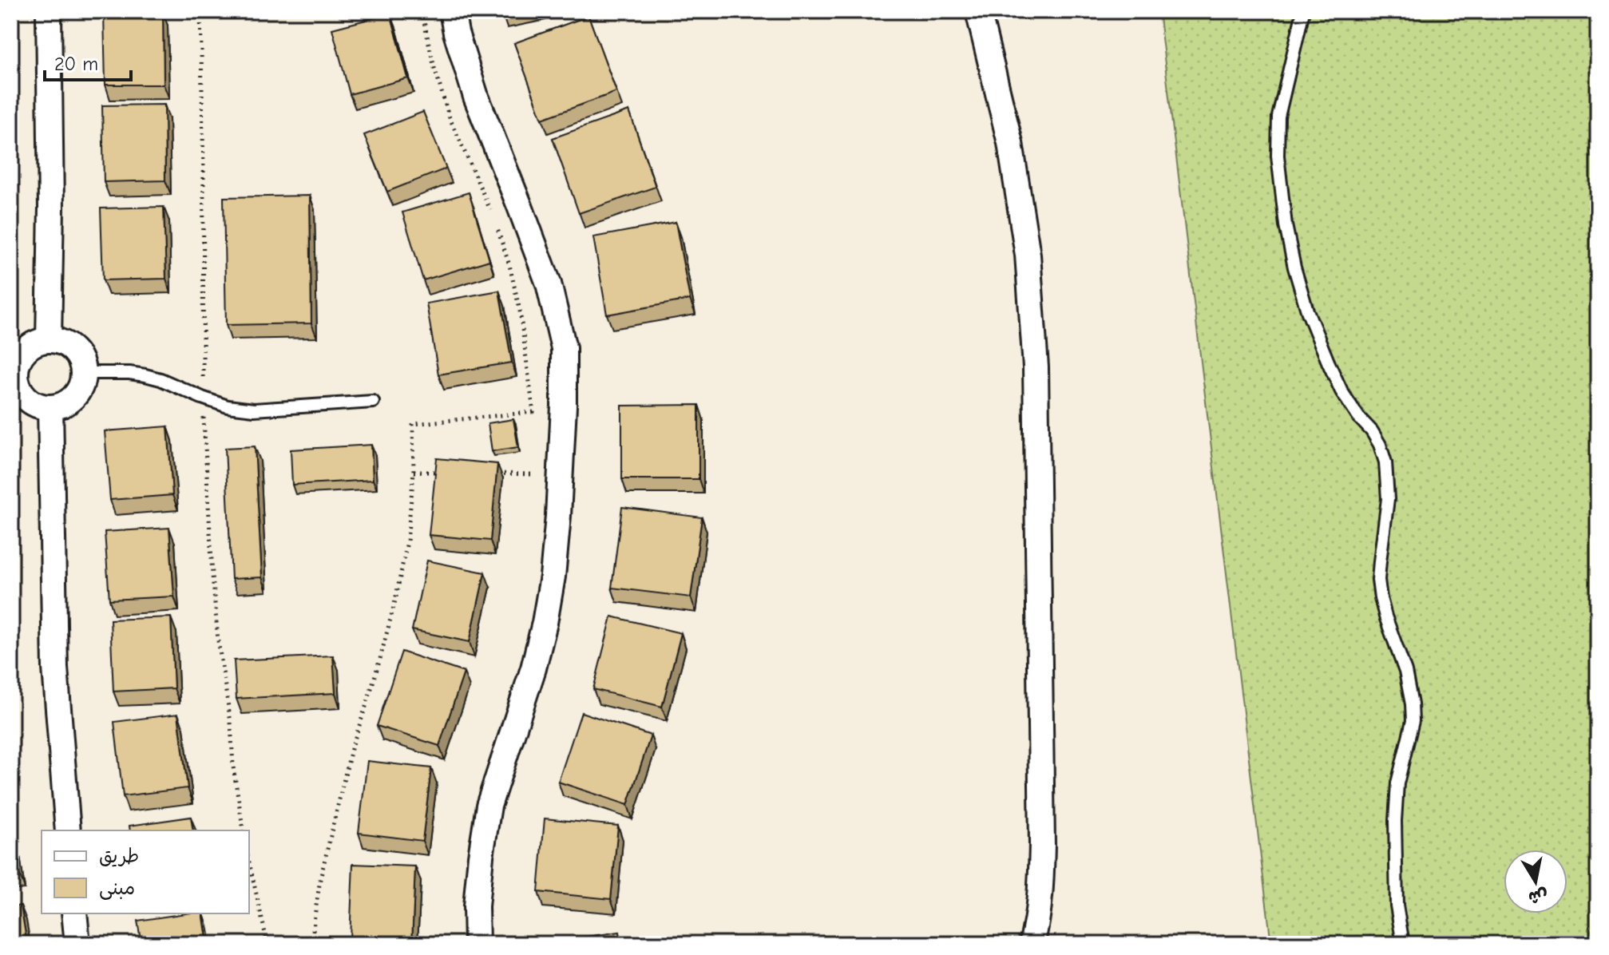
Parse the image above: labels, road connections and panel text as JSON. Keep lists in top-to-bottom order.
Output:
{
  "legend": ["طريق", "مبنى"],
  "scale_bar": "20 m",
  "north": "bottom"
}
